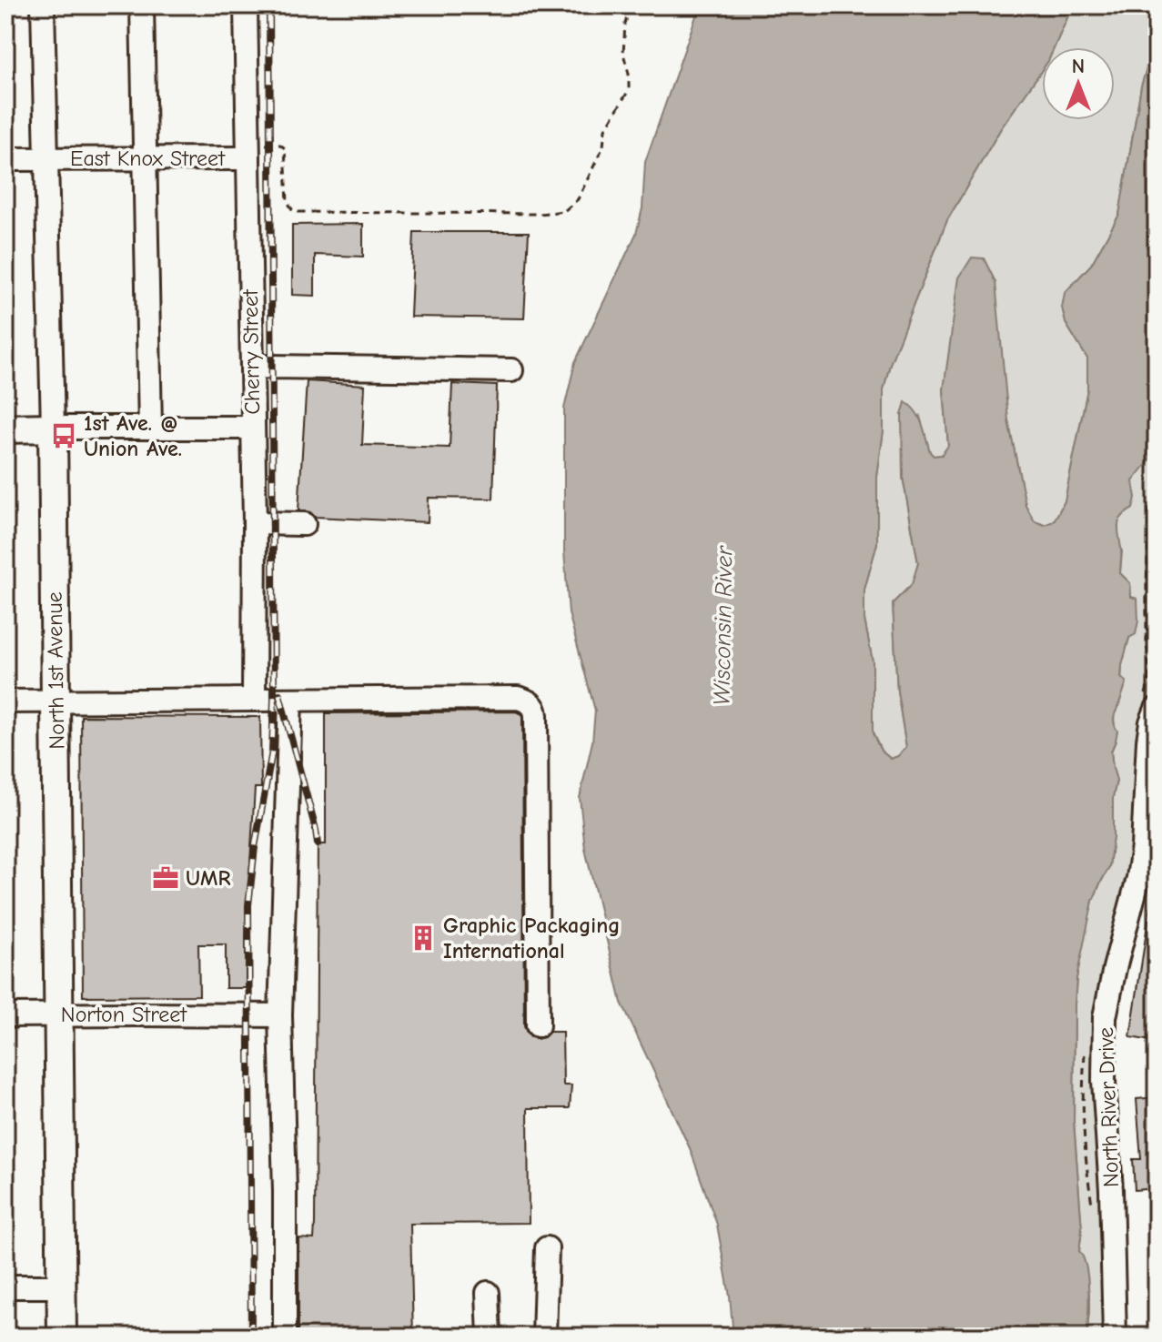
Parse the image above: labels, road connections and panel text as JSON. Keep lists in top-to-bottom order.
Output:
{
  "streets": {
    "main road": ["North 1st Avenue"],
    "street": [
      "East Knox Street",
      "Cherry Street",
      "Norton Street",
      "North River Drive"
    ]
  },
  "crossings": [
    ["East Knox Street", "Cherry Street"],
    ["East Knox Street", "North 1st Avenue"],
    ["North 1st Avenue", "Norton Street"]
  ],
  "water": ["Wisconsin River"],
  "places": {
    "bus stop": ["1st Ave. @ Union Ave."],
    "office": ["UMR"],
    "building": ["Graphic Packaging International"]
  },
  "north": "top"
}
